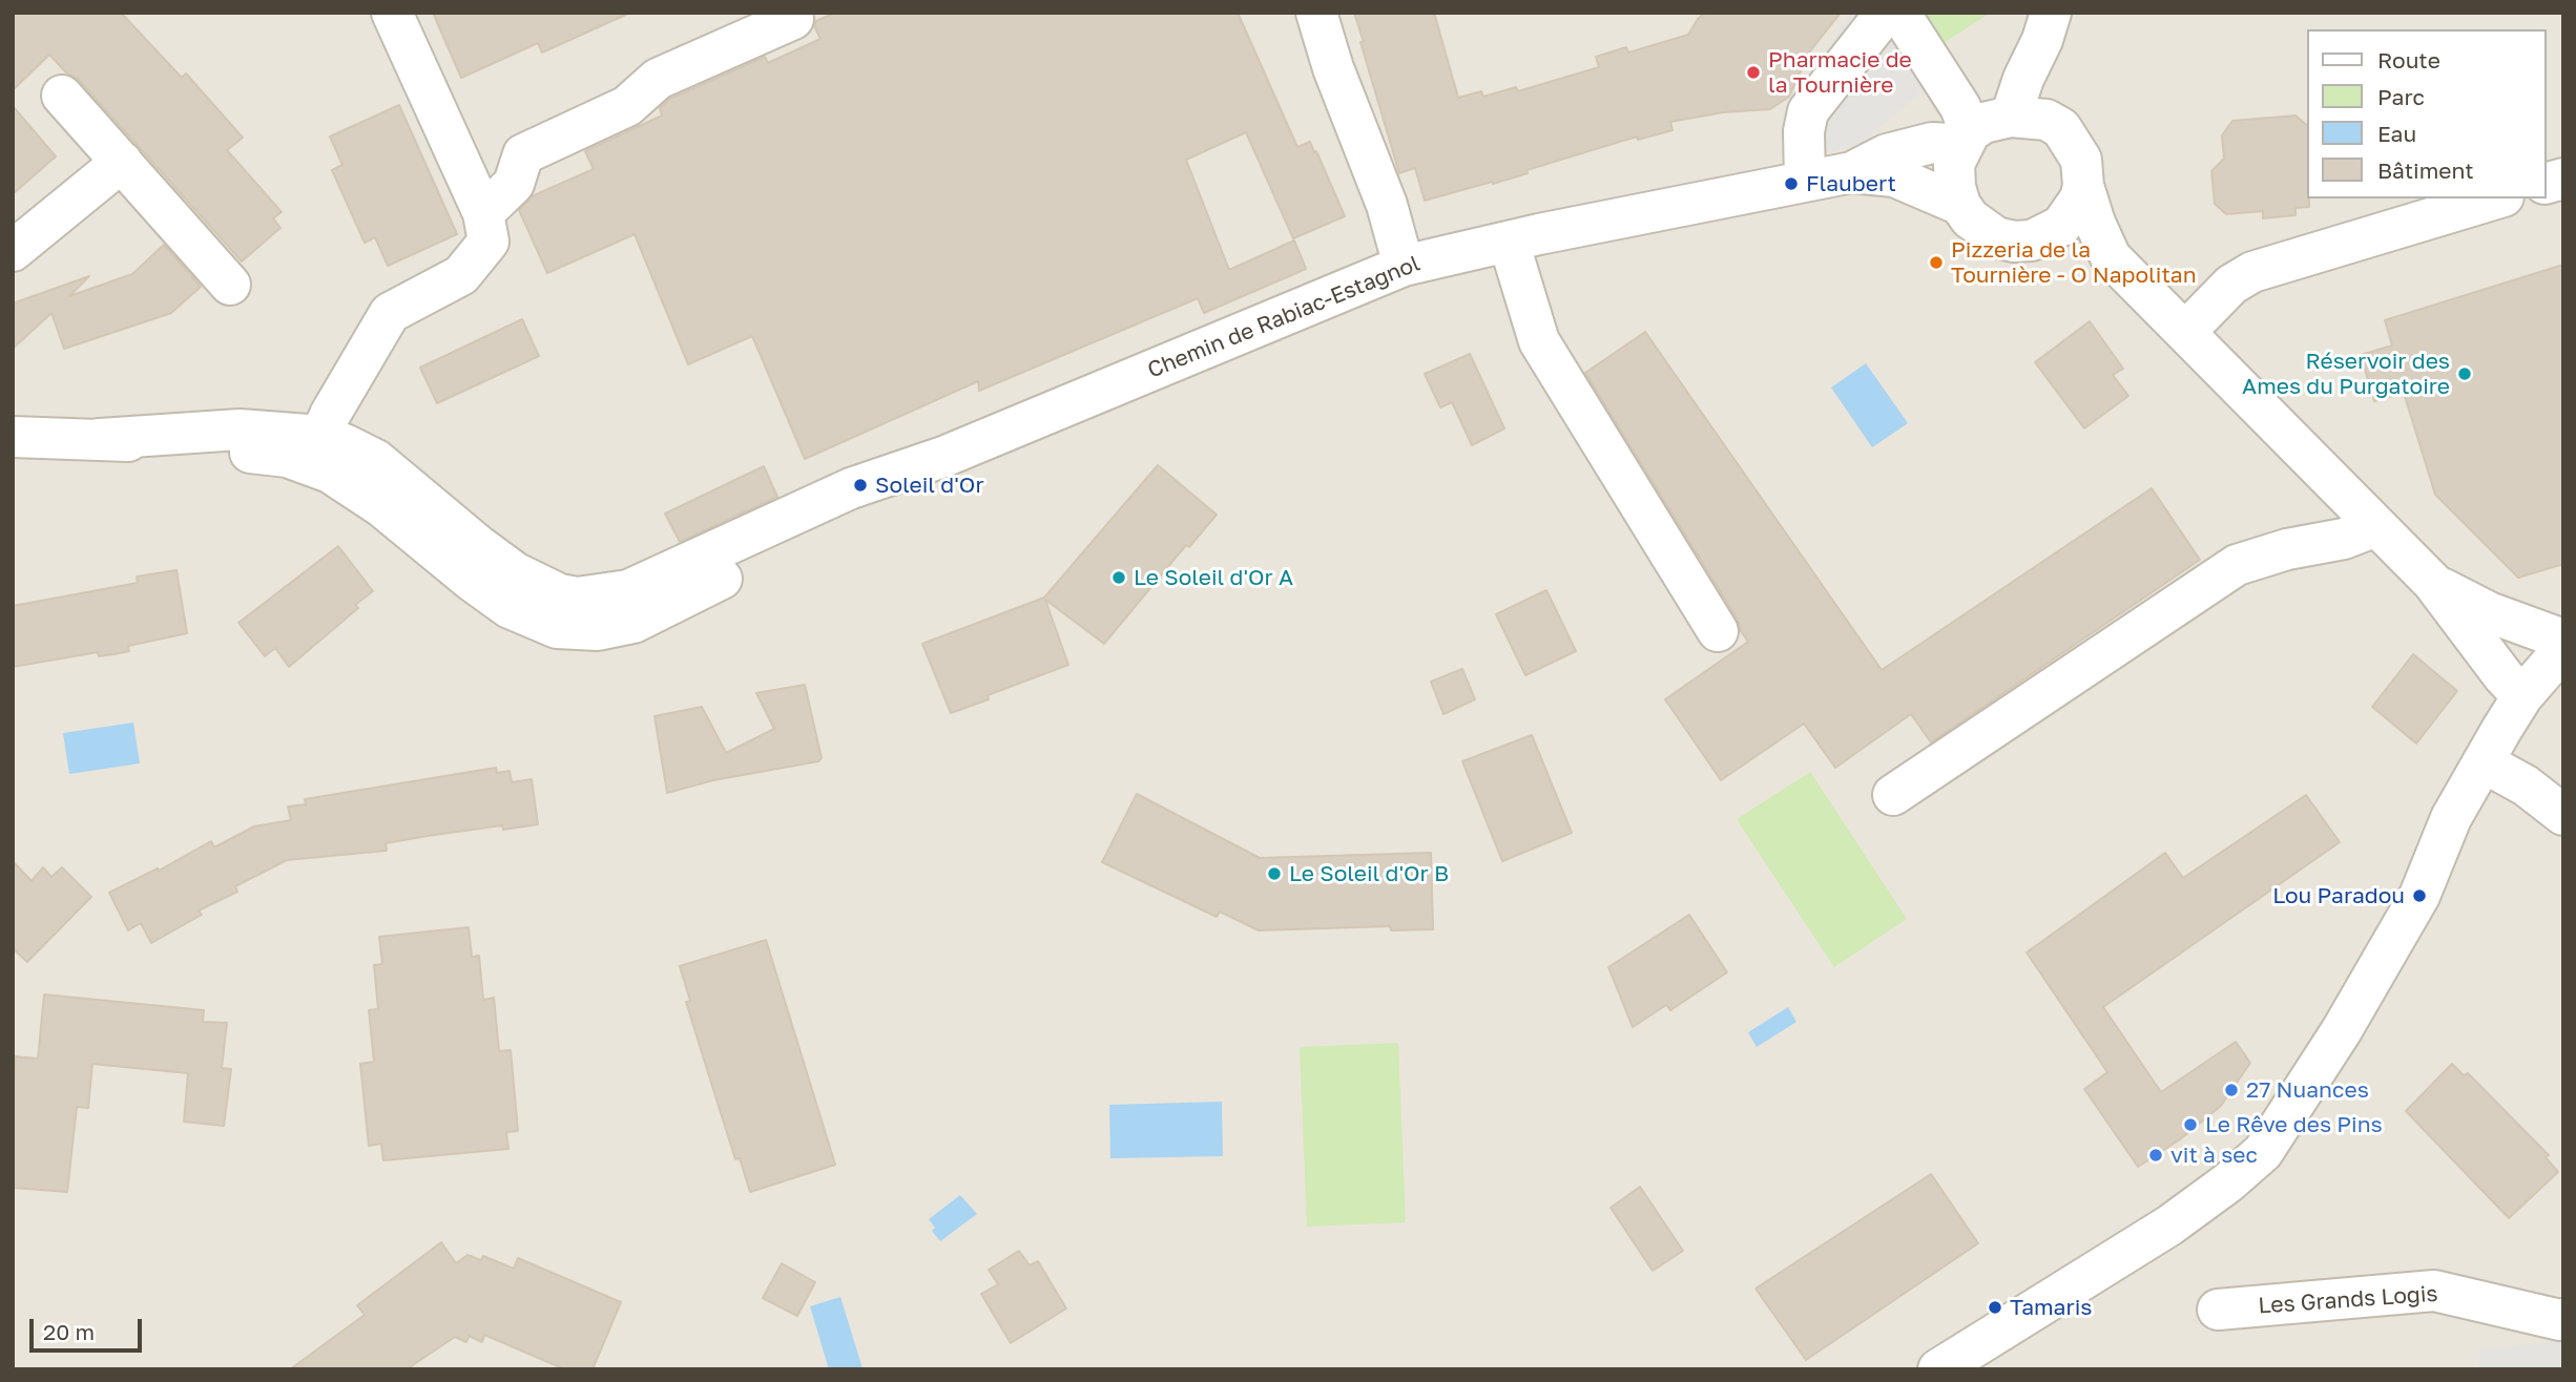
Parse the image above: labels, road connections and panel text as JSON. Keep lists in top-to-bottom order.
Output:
{
  "streets": {
    "street": ["Chemin de Rabiac-Estagnol", "Les Grands Logis"]
  },
  "places": [
    "Pharmacie de la Tournière",
    "Flaubert",
    "Pizzeria de la Tournière - O Napolitan",
    "Réservoir des Ames du Purgatoire",
    "Soleil d'Or",
    "Le Soleil d'Or A",
    "Le Soleil d'Or B",
    "Lou Paradou",
    "27 Nuances",
    "Le Rêve des Pins",
    "vit à sec",
    "Tamaris"
  ],
  "legend": [
    "Route",
    "Parc",
    "Eau",
    "Bâtiment"
  ],
  "scale_bar": "20 m"
}
